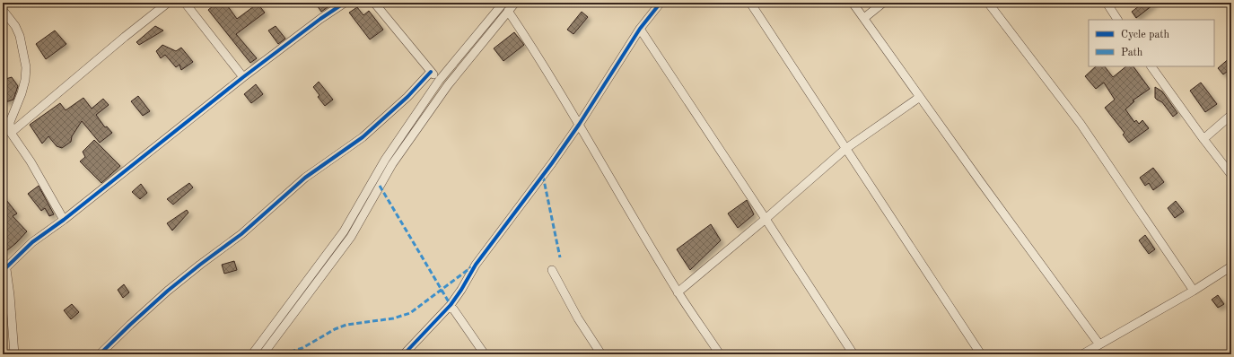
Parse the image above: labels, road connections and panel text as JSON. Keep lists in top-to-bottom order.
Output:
{
  "legend": ["Cycle path", "Path"]
}
